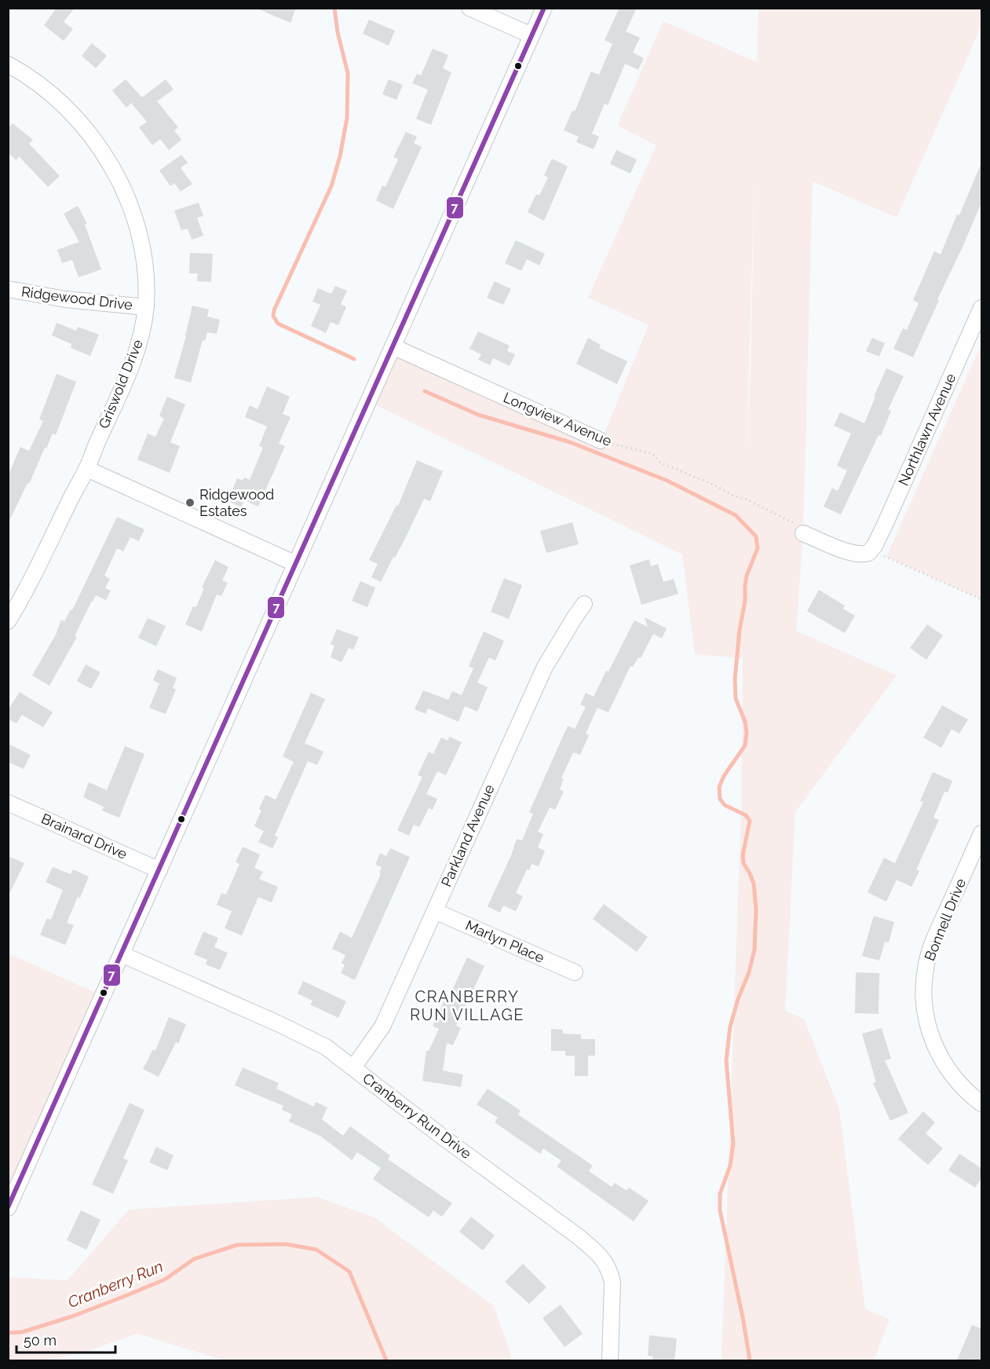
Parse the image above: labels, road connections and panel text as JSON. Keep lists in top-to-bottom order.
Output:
{
  "streets": {
    "street": [
      "Ridgewood Drive",
      "Griswold Drive",
      "Longview Avenue",
      "Northlawn Avenue",
      "Parkland Avenue",
      "Brainard Drive",
      "Bonnell Drive",
      "Marlyn Place",
      "Cranberry Run Drive"
    ]
  },
  "crossings": [
    ["Ridgewood Drive", "Griswold Drive"],
    ["Parkland Avenue", "Marlyn Place"],
    ["Parkland Avenue", "Cranberry Run Drive"]
  ],
  "districts": ["CRANBERRY RUN VILLAGE"],
  "water": ["Cranberry Run"],
  "places": ["Ridgewood Estates"],
  "lines": ["transit line 7"],
  "scale_bar": "50 m"
}
